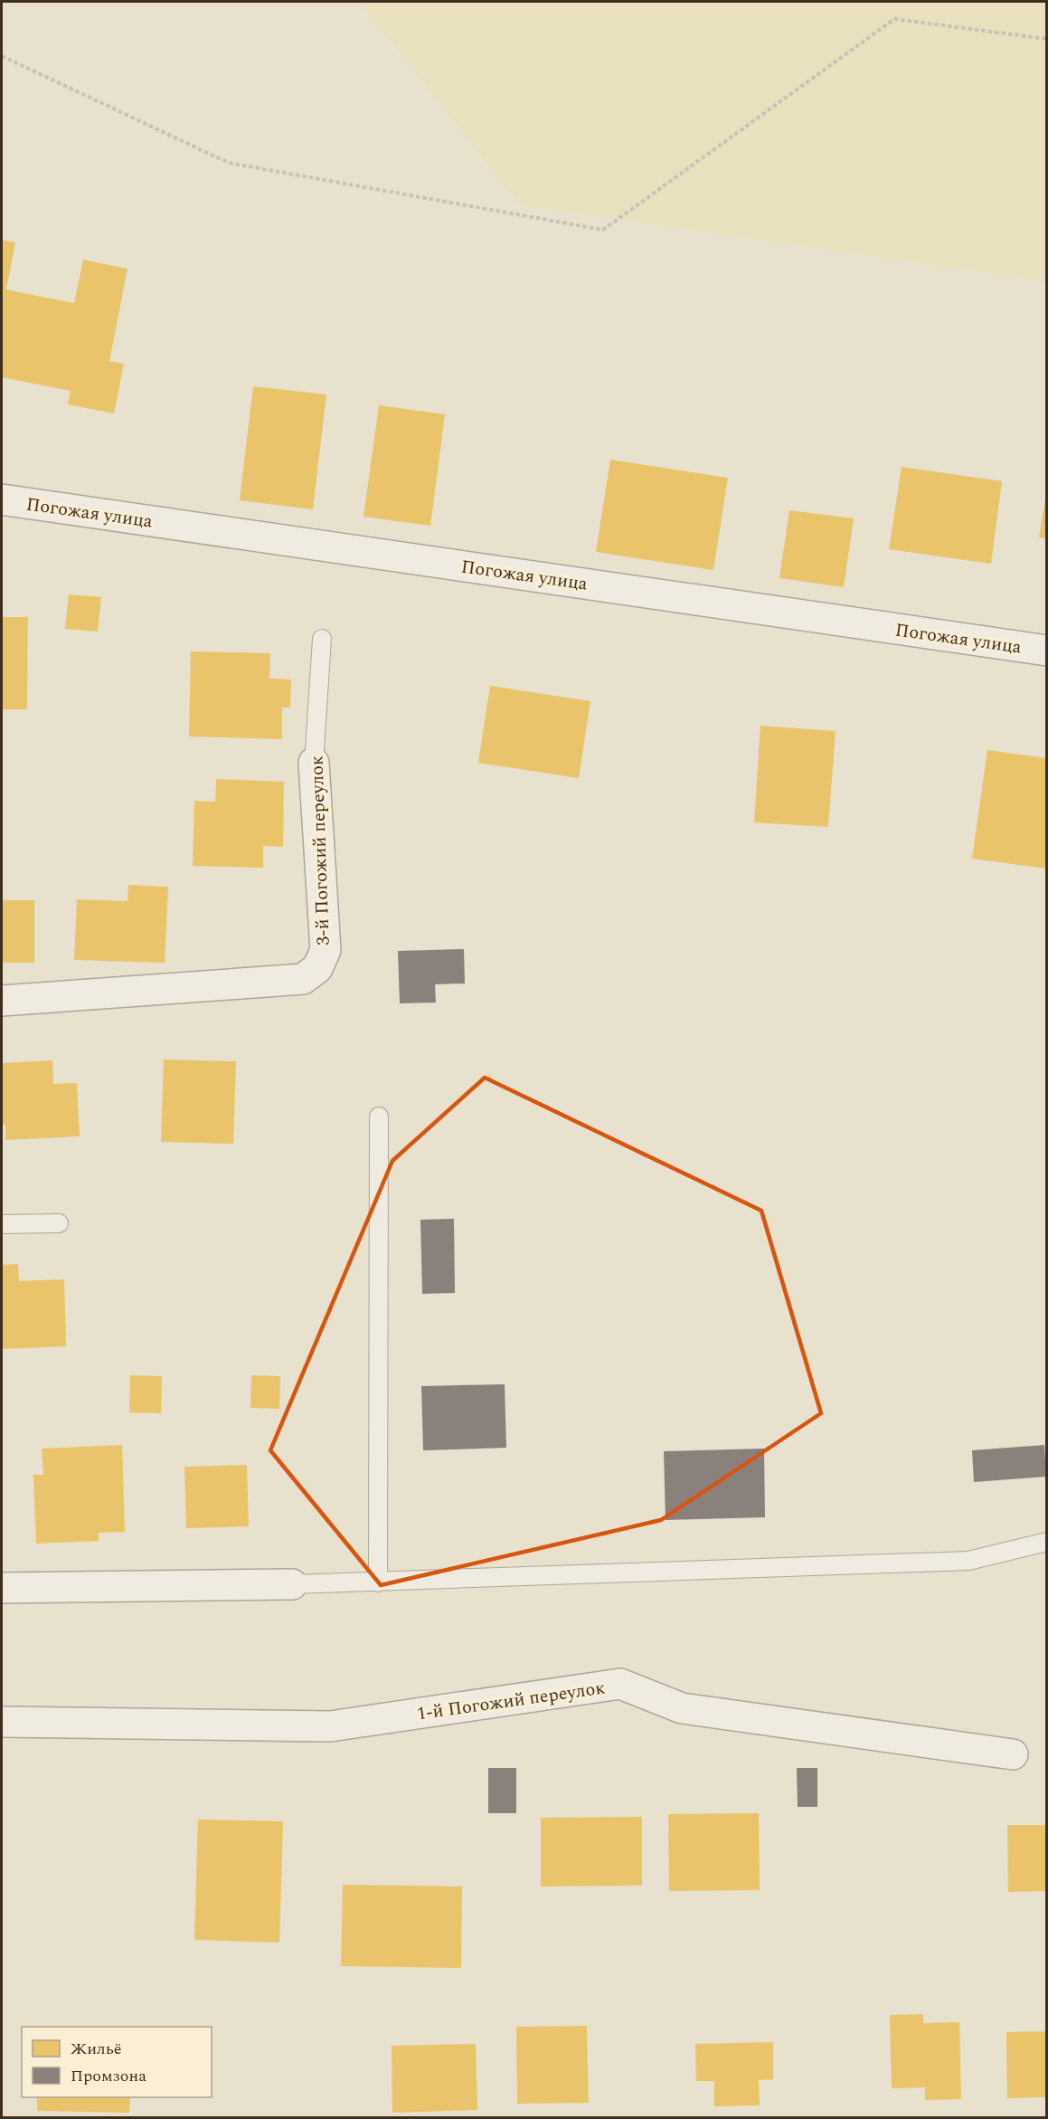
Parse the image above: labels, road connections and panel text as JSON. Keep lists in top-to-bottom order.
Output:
{
  "streets": {
    "street": ["Погожая улица", "3-й Погожий переулок", "1-й Погожий переулок"]
  },
  "legend": ["Жильё", "Промзона"]
}
